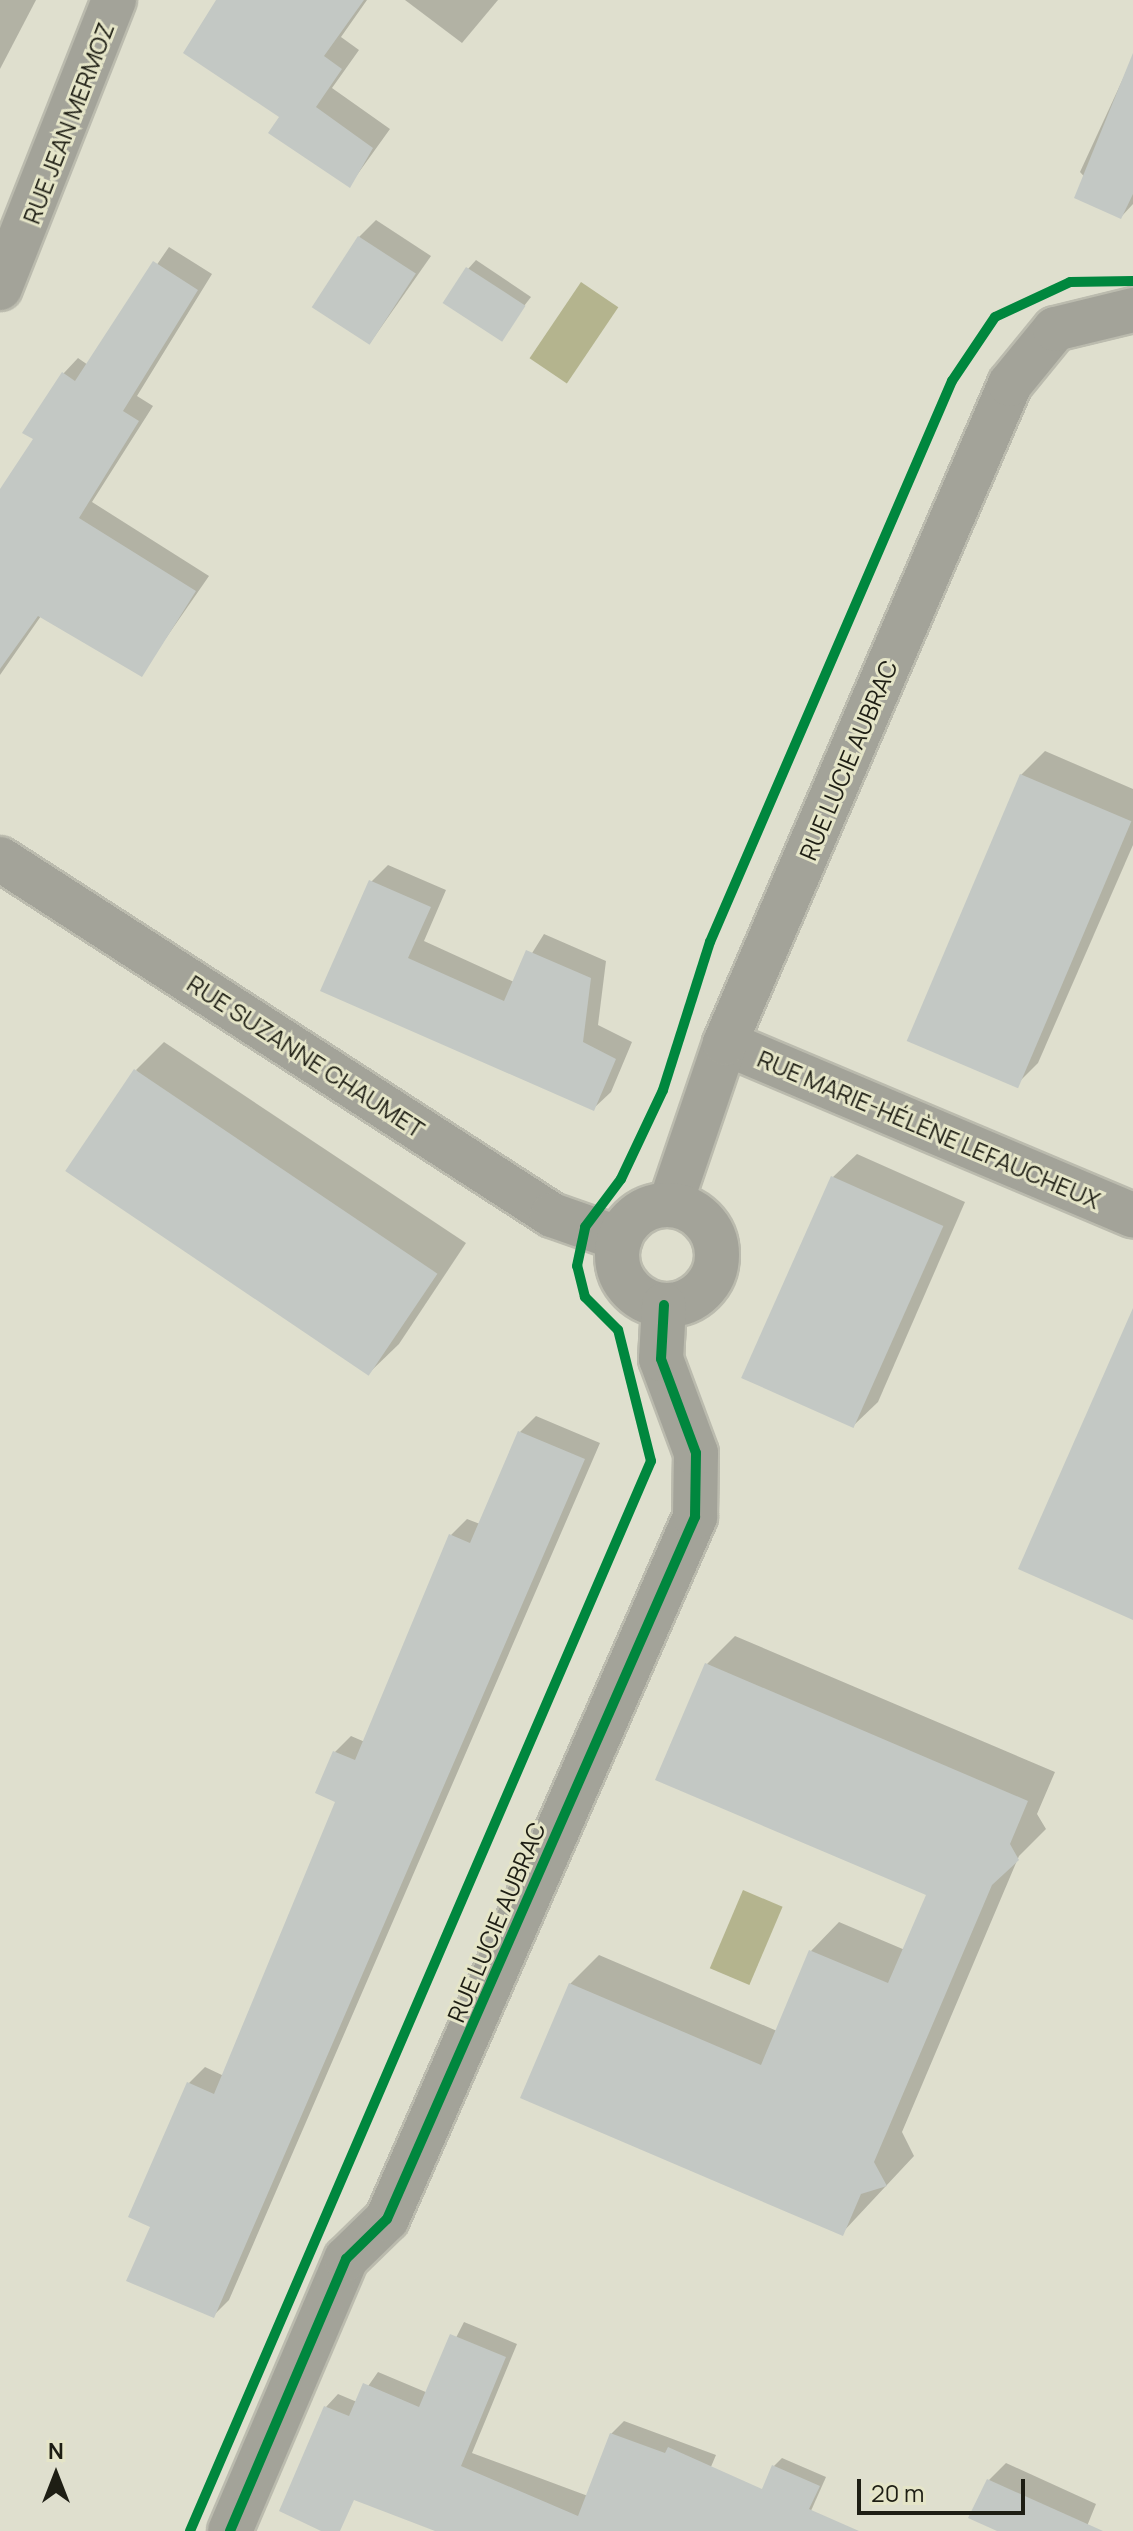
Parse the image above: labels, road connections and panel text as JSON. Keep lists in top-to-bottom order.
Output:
{
  "streets": {
    "street": [
      "RUE JEAN MERMOZ",
      "RUE LUCIE AUBRAC",
      "RUE SUZANNE CHAUMET",
      "RUE MARIE-HÉLÈNE LEFAUCHEUX"
    ]
  },
  "crossings": [
    ["RUE LUCIE AUBRAC", "RUE SUZANNE CHAUMET"],
    ["RUE LUCIE AUBRAC", "RUE MARIE-HÉLÈNE LEFAUCHEUX"]
  ],
  "scale_bar": "20 m",
  "north": "top"
}
